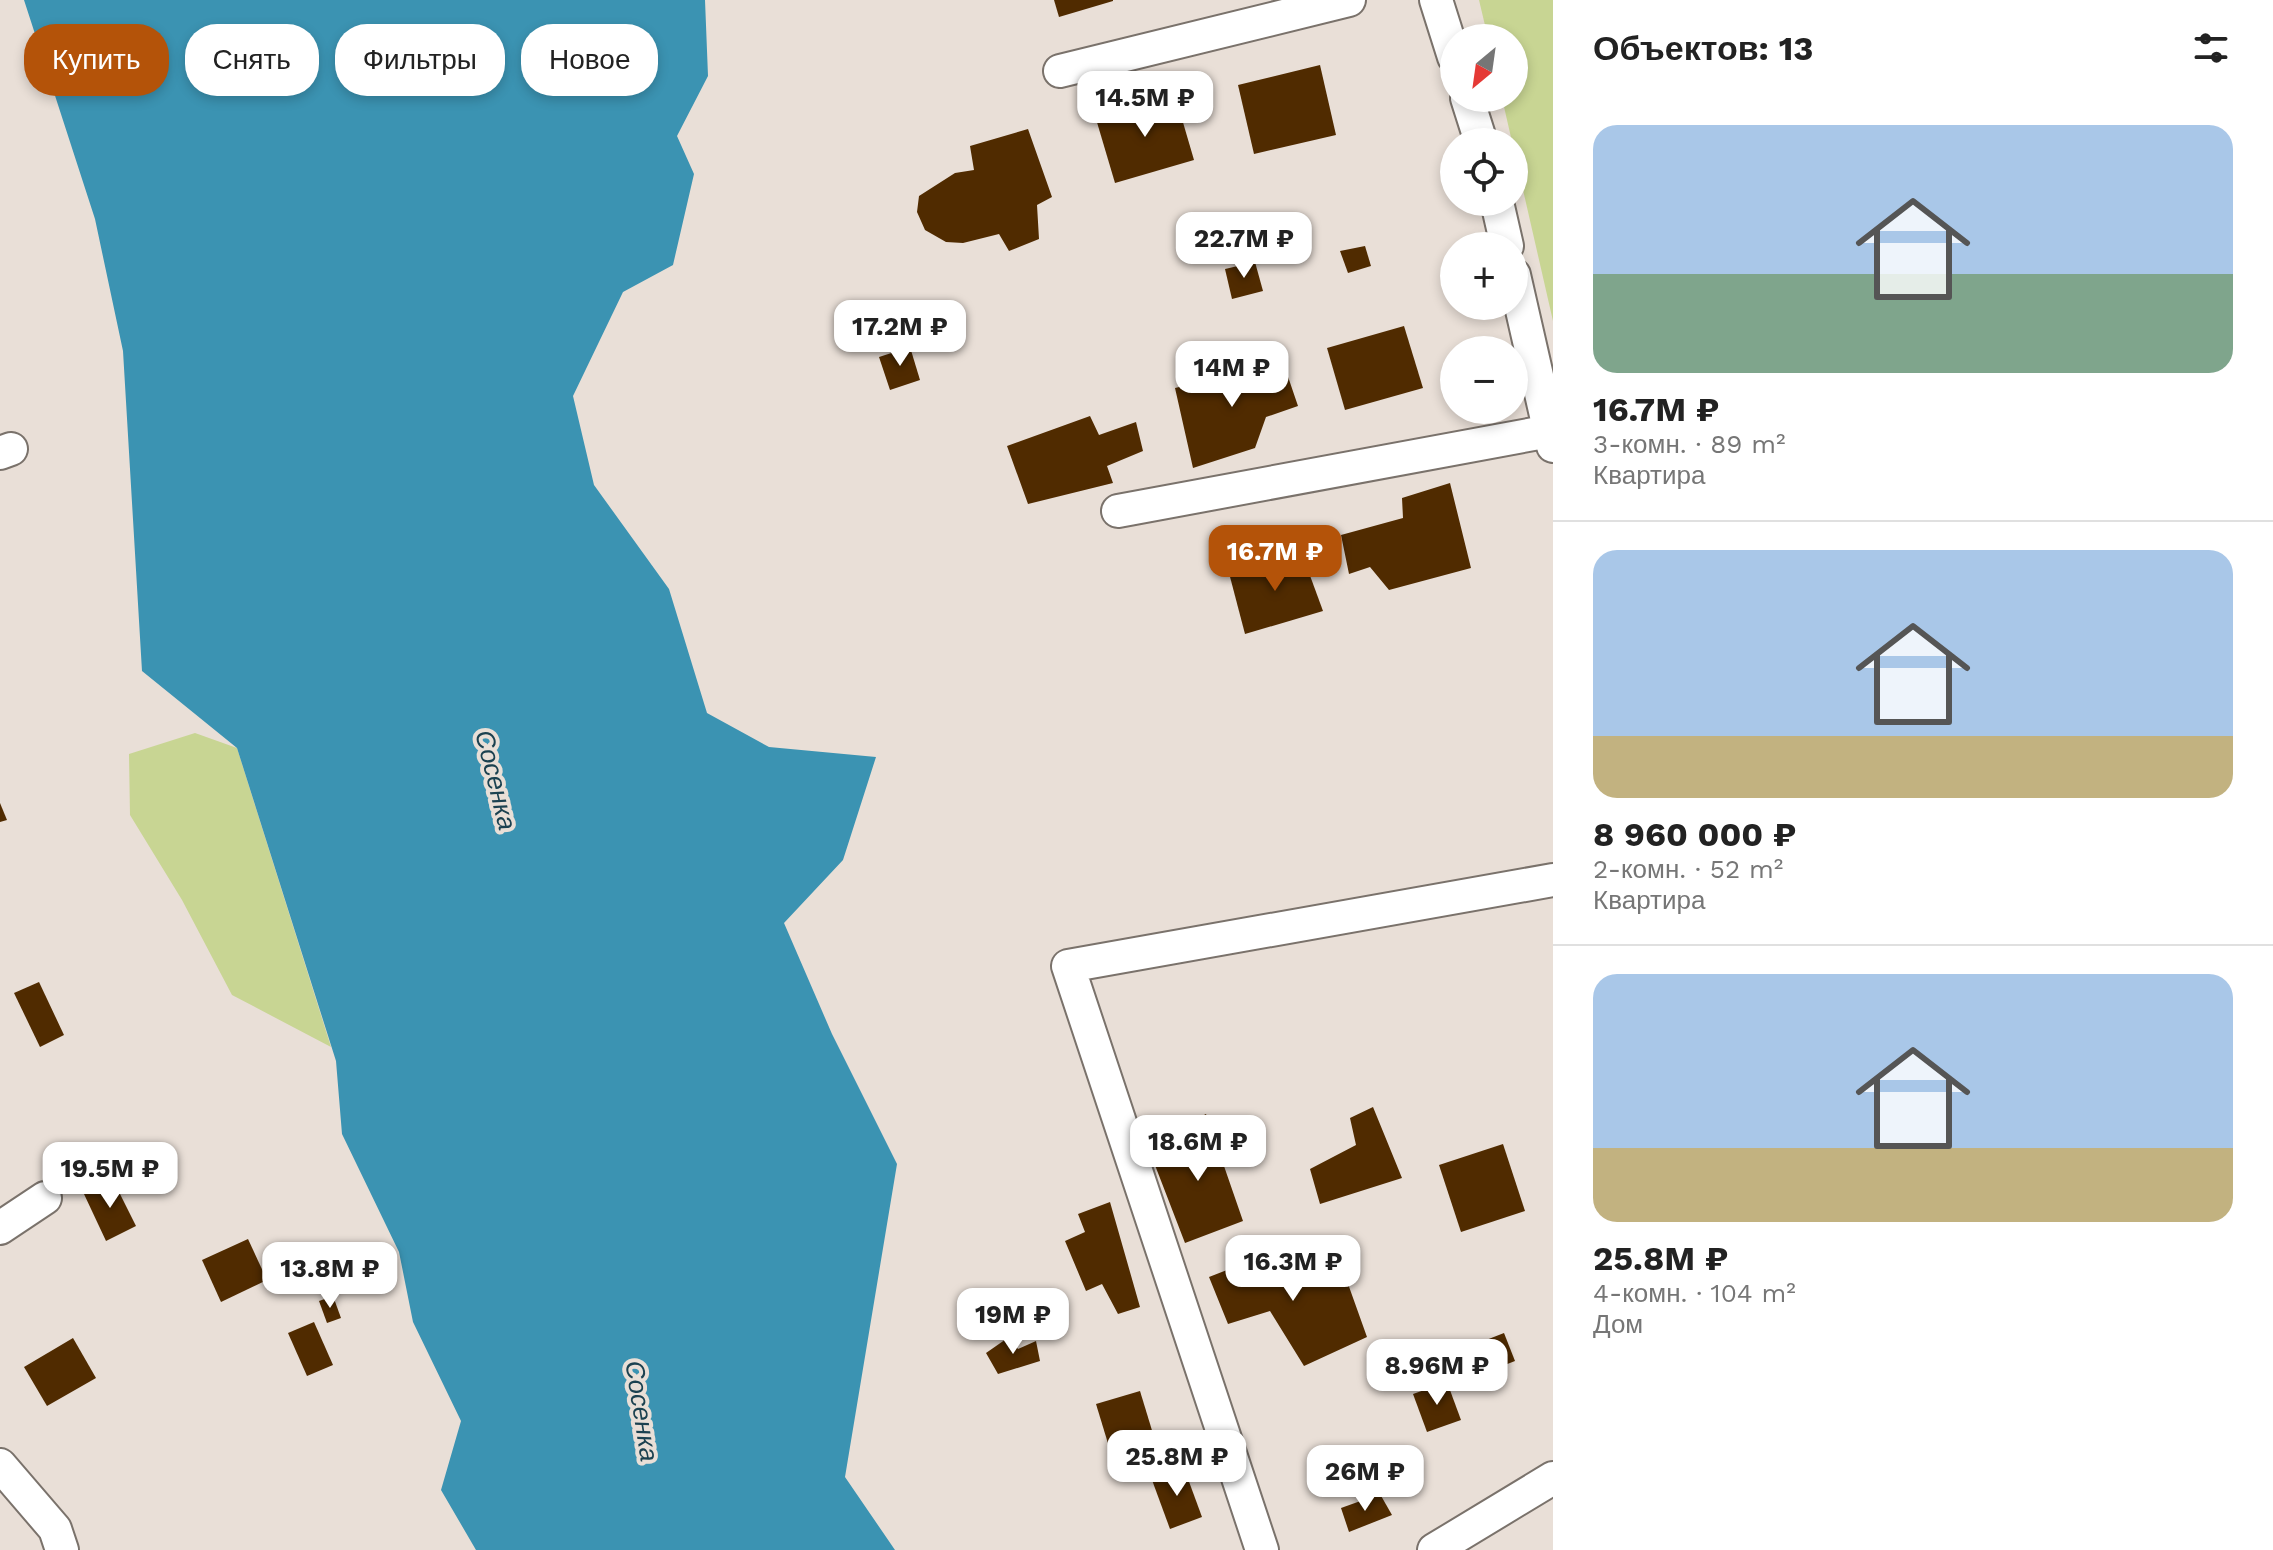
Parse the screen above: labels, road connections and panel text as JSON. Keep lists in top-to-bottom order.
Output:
{
  "water": ["Сосенка"],
  "north": "bottom left",
  "page": {
    "heading": "Объектов: 13",
    "map_buttons": ["+", "−"],
    "chip": [
      "Купить",
      "Снять",
      "Фильтры",
      "Новое"
    ],
    "price": [
      "14.5M ₽",
      "22.7M ₽",
      "17.2M ₽",
      "14M ₽",
      "16.7M ₽",
      "18.6M ₽",
      "19.5M ₽",
      "16.3M ₽",
      "13.8M ₽",
      "19M ₽",
      "8.96M ₽",
      "25.8M ₽",
      "26M ₽"
    ],
    "list": [
      {
        "name": "16.7M ₽",
        "note": "3-комн. · 89 m² · Квартира"
      },
      {
        "name": "8 960 000 ₽",
        "note": "2-комн. · 52 m² · Квартира"
      },
      {
        "name": "25.8M ₽",
        "note": "4-комн. · 104 m² · Дом"
      }
    ]
  }
}
